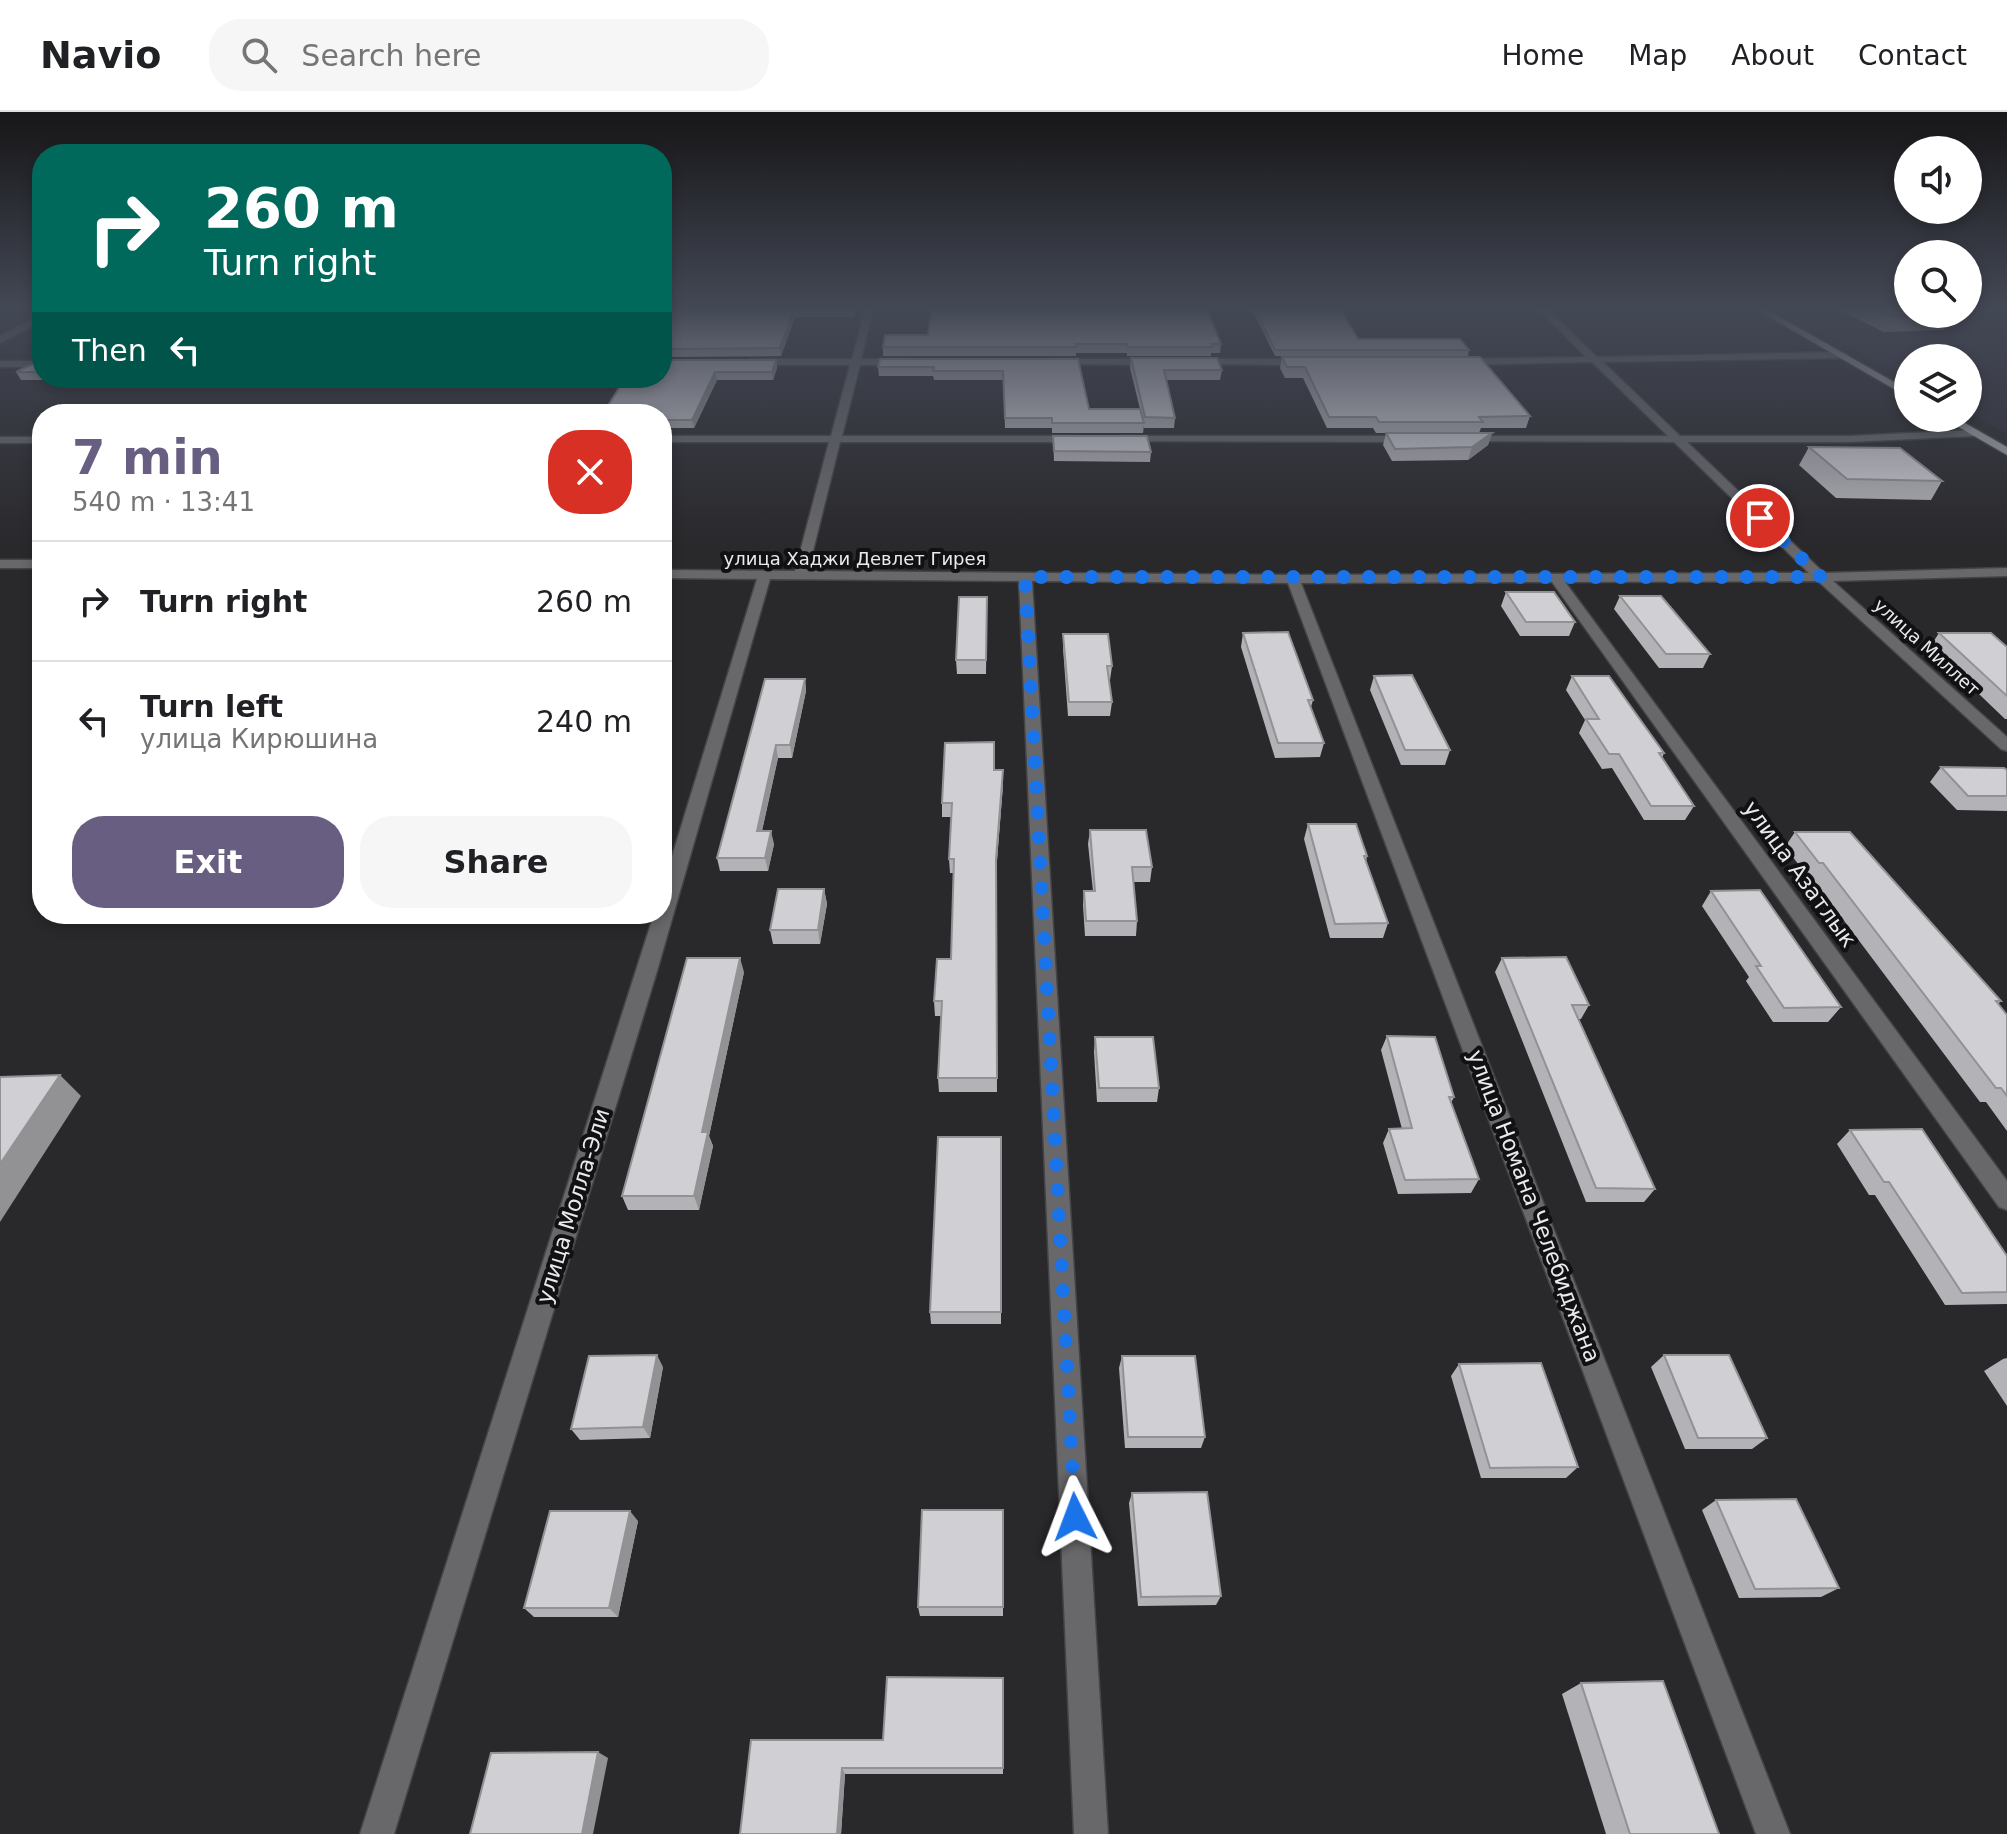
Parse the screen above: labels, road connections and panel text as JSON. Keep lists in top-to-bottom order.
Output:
{
  "streets": {
    "street": [
      "улица Хаджи Девлет Гирея",
      "улица Миллет",
      "улица Азатлык",
      "улица Молла-Эли",
      "улица Номана Челебиджана"
    ]
  },
  "crossings": [
    ["улица Хаджи Девлет Гирея", "улица Миллет"],
    ["улица Хаджи Девлет Гирея", "улица Азатлык"],
    ["улица Хаджи Девлет Гирея", "улица Молла-Эли"],
    ["улица Хаджи Девлет Гирея", "улица Номана Челебиджана"]
  ],
  "page": {
    "header": "Navio",
    "search": "Search here",
    "nav": [
      "Home",
      "Map",
      "About",
      "Contact"
    ],
    "turn": ["260 m", "Turn right"],
    "then": "Then",
    "heading": ["7 min", "540 m · 13:41"],
    "list": [
      {
        "name": "Turn right",
        "value": "260 m"
      },
      {
        "name": "Turn left",
        "note": "улица Кирюшина",
        "value": "240 m"
      }
    ],
    "buttons": ["Exit", "Share"]
  }
}
